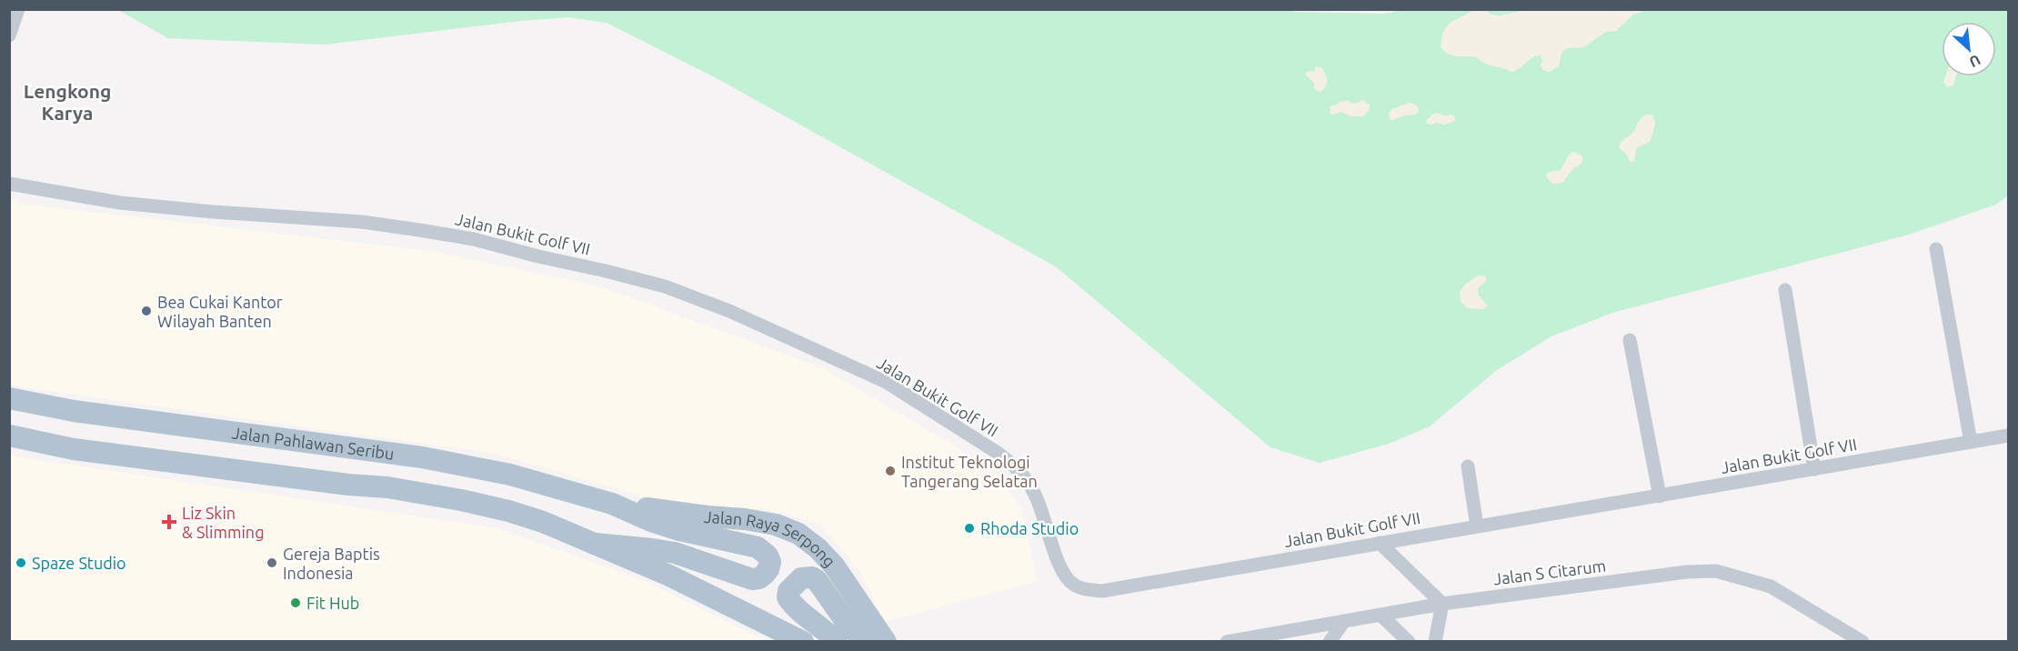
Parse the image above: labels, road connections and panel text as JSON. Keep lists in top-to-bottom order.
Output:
{
  "streets": {
    "main road": ["Jalan Pahlawan Seribu", "Jalan Raya Serpong"],
    "street": ["Jalan Bukit Golf VII", "Jalan S Citarum"]
  },
  "crossings": [
    ["Jalan Pahlawan Seribu", "Jalan Raya Serpong"]
  ],
  "districts": ["Lengkong Karya"],
  "places": {
    "other": [
      "Bea Cukai Kantor Wilayah Banten",
      "Institut Teknologi Tangerang Selatan",
      "Rhoda Studio",
      "Spaze Studio",
      "Gereja Baptis Indonesia",
      "Fit Hub"
    ],
    "health": ["Liz Skin & Slimming"]
  },
  "north": "bottom right"
}
